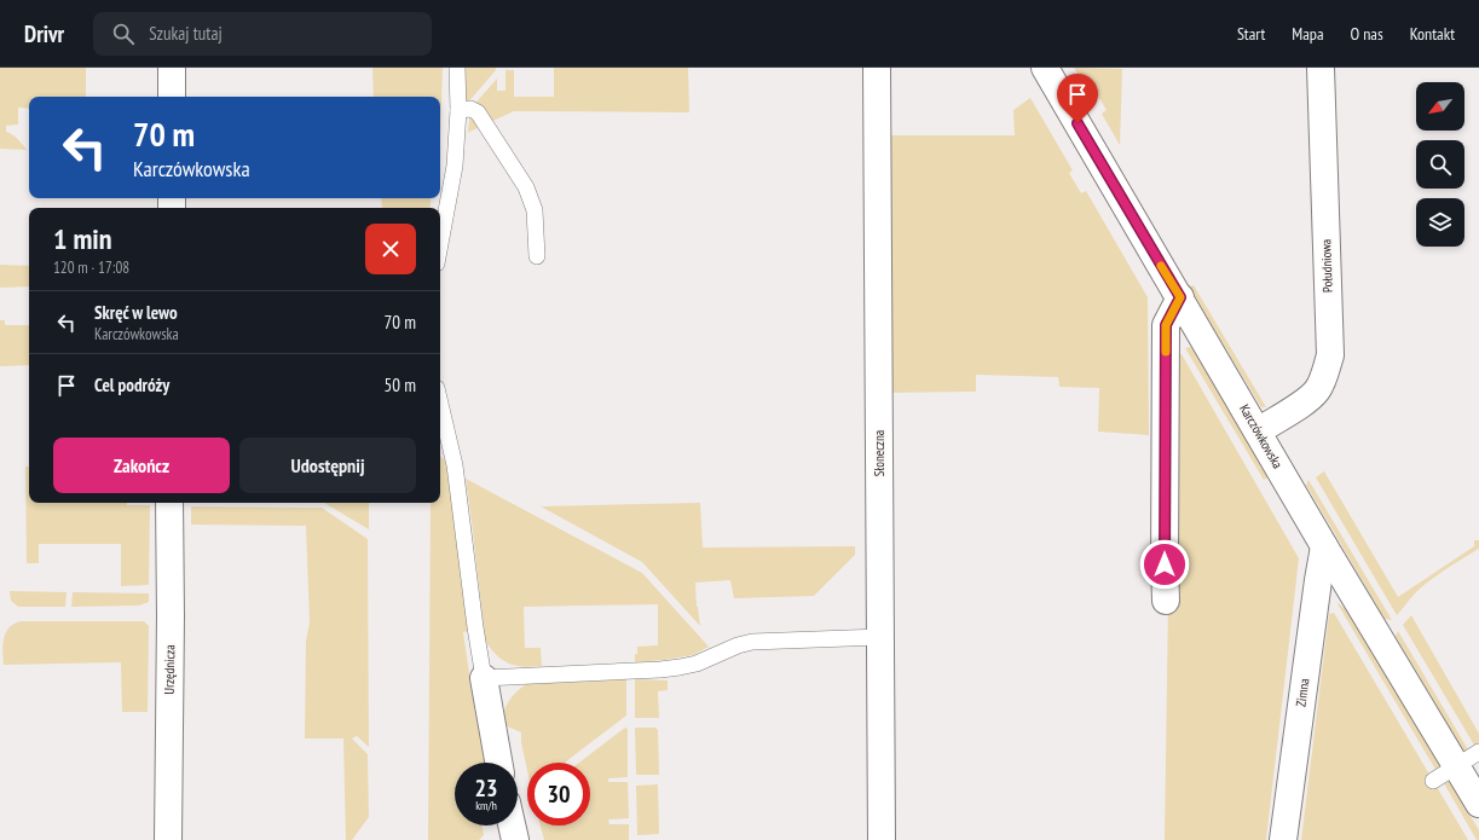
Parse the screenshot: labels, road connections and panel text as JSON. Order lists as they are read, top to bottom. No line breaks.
{"streets":{"street":["Południowa","Karczówkowska","Słoneczna","Urzędnicza","Zimna"]},"crossings":[["Południowa","Karczówkowska"],["Karczówkowska","Zimna"]],"north":"bottom left","page":{"header":"Drivr","search":"Szukaj tutaj","nav":["Start","Mapa","O nas","Kontakt"],"turn":["70 m","Karczówkowska"],"heading":["1 min","120 m · 17:08"],"list":[{"name":"Skręć w lewo","note":"Karczówkowska","value":"70 m"},{"name":"Cel podróży","value":"50 m"}],"buttons":["Zakończ","Udostępnij"],"speed":"23 km/h","limit":"30"}}
